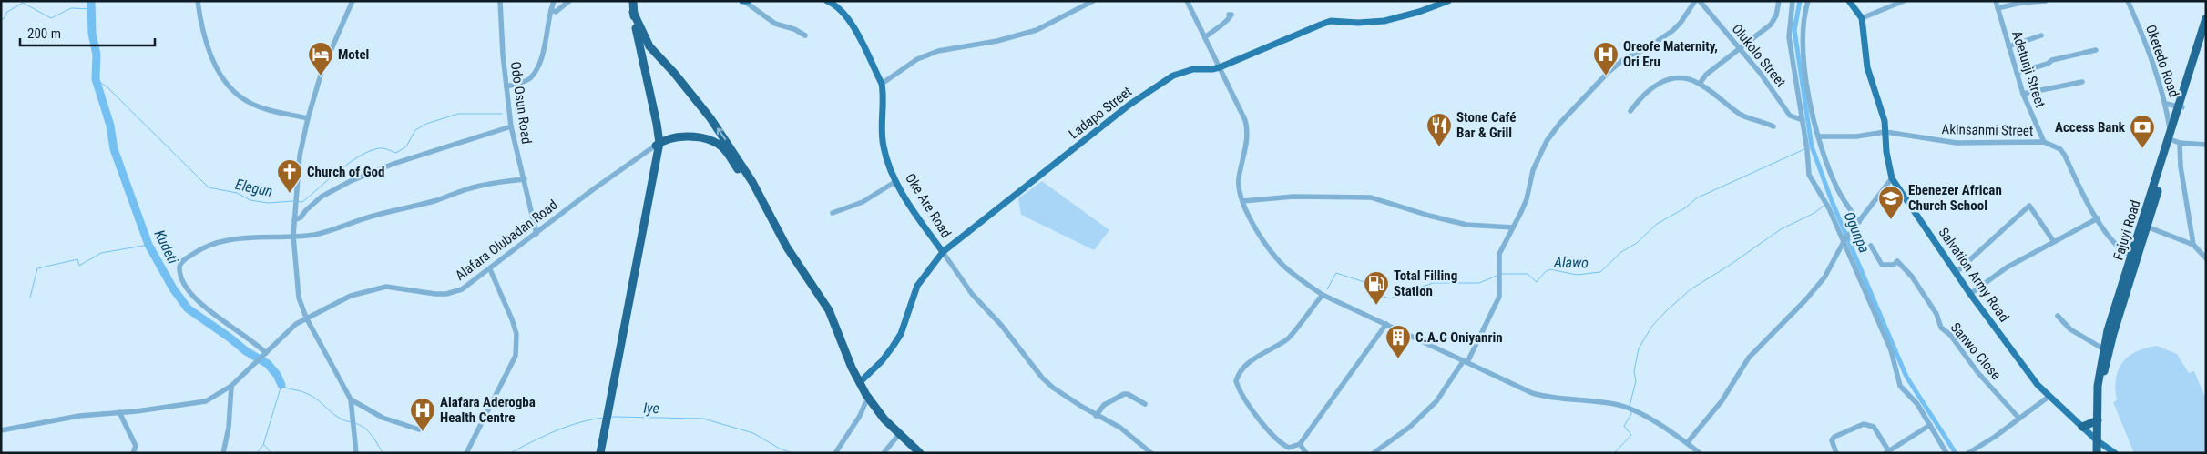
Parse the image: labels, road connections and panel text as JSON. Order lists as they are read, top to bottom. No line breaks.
{"streets":{"highway":["Fajuyi Road"],"main road":["Ladapo Street","Oke Are Road","Salvation Army Road"],"street":["Olukolo Street","Oketedo Road","Adetunji Street","Odo Osun Road","Akinsanmi Street","Alafara Olubadan Road","Sanwo Close"]},"crossings":[["Oketedo Road","Fajuyi Road"],["Adetunji Street","Akinsanmi Street"],["Odo Osun Road","Alafara Olubadan Road"],["Ladapo Street","Oke Are Road"],["Akinsanmi Street","Fajuyi Road"],["Akinsanmi Street","Salvation Army Road"],["Fajuyi Road","Salvation Army Road"]],"water":["Elegun","Ogunpa","Kudeti","Alawo","Iye"],"places":{"hotel":["Motel"],"hospital":["Oreofe Maternity, Ori Eru","Alafara Aderogba Health Centre"],"restaurant":["Stone Café Bar & Grill"],"bank":["Access Bank"],"church":["Church of God"],"school or university":["Ebenezer African Church School"],"fuel station":["Total Filling Station"],"building":["C.A.C Oniyanrin"]},"scale_bar":"200 m"}
